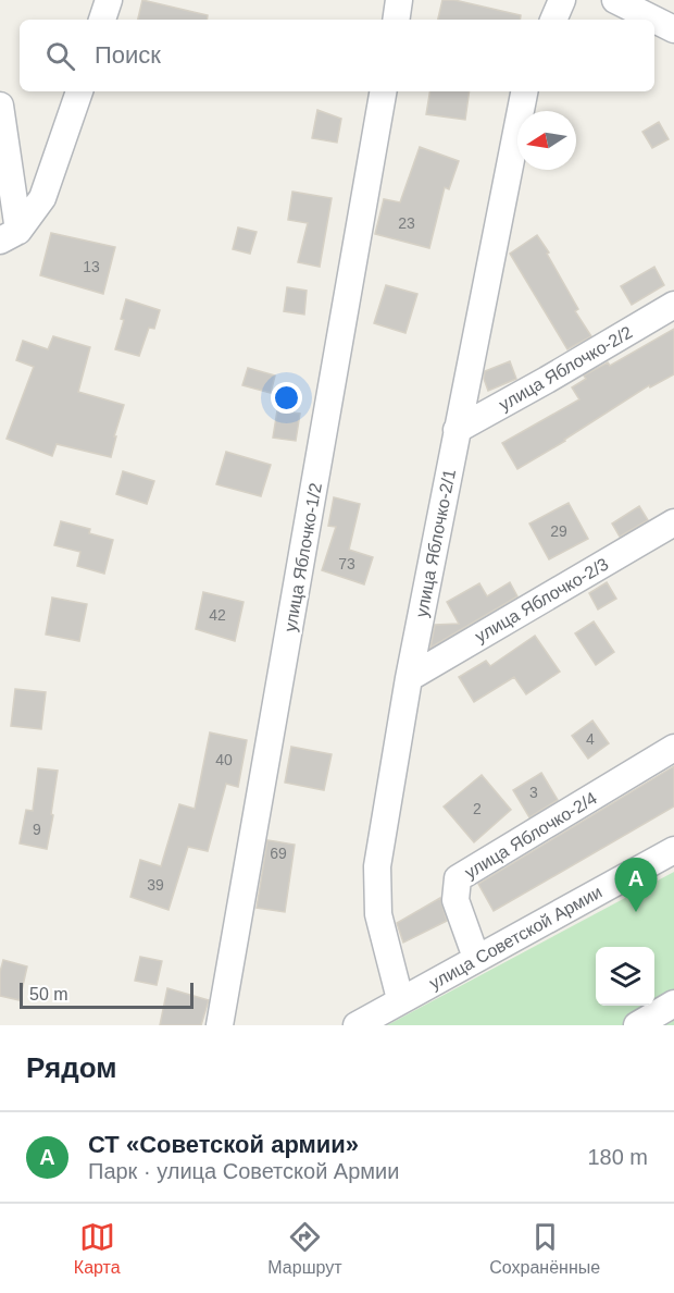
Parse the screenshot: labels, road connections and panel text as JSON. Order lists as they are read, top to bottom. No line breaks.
{"streets":{"street":["улица Яблочко-2/2","улица Яблочко-2/1","улица Яблочко-1/2","улица Яблочко-2/3","улица Яблочко-2/4","улица Советской Армии"]},"crossings":[["улица Яблочко-2/2","улица Яблочко-2/1"],["улица Яблочко-2/1","улица Яблочко-2/3"],["улица Яблочко-2/1","улица Советской Армии"],["улица Яблочко-2/4","улица Советской Армии"]],"house_numbers":["23","13","29","73","42","4","40","3","2","9","69","39"],"scale_bar":"50 m","north":"left","page":{"search":"Поиск","pins":"A","scale":"50 m","heading":"Рядом","list":[{"mark":"A","name":"СТ «Советской армии»","note":"Парк · улица Советской Армии","value":"180 m"}],"nav":["Карта","Маршрут","Сохранённые"]}}
